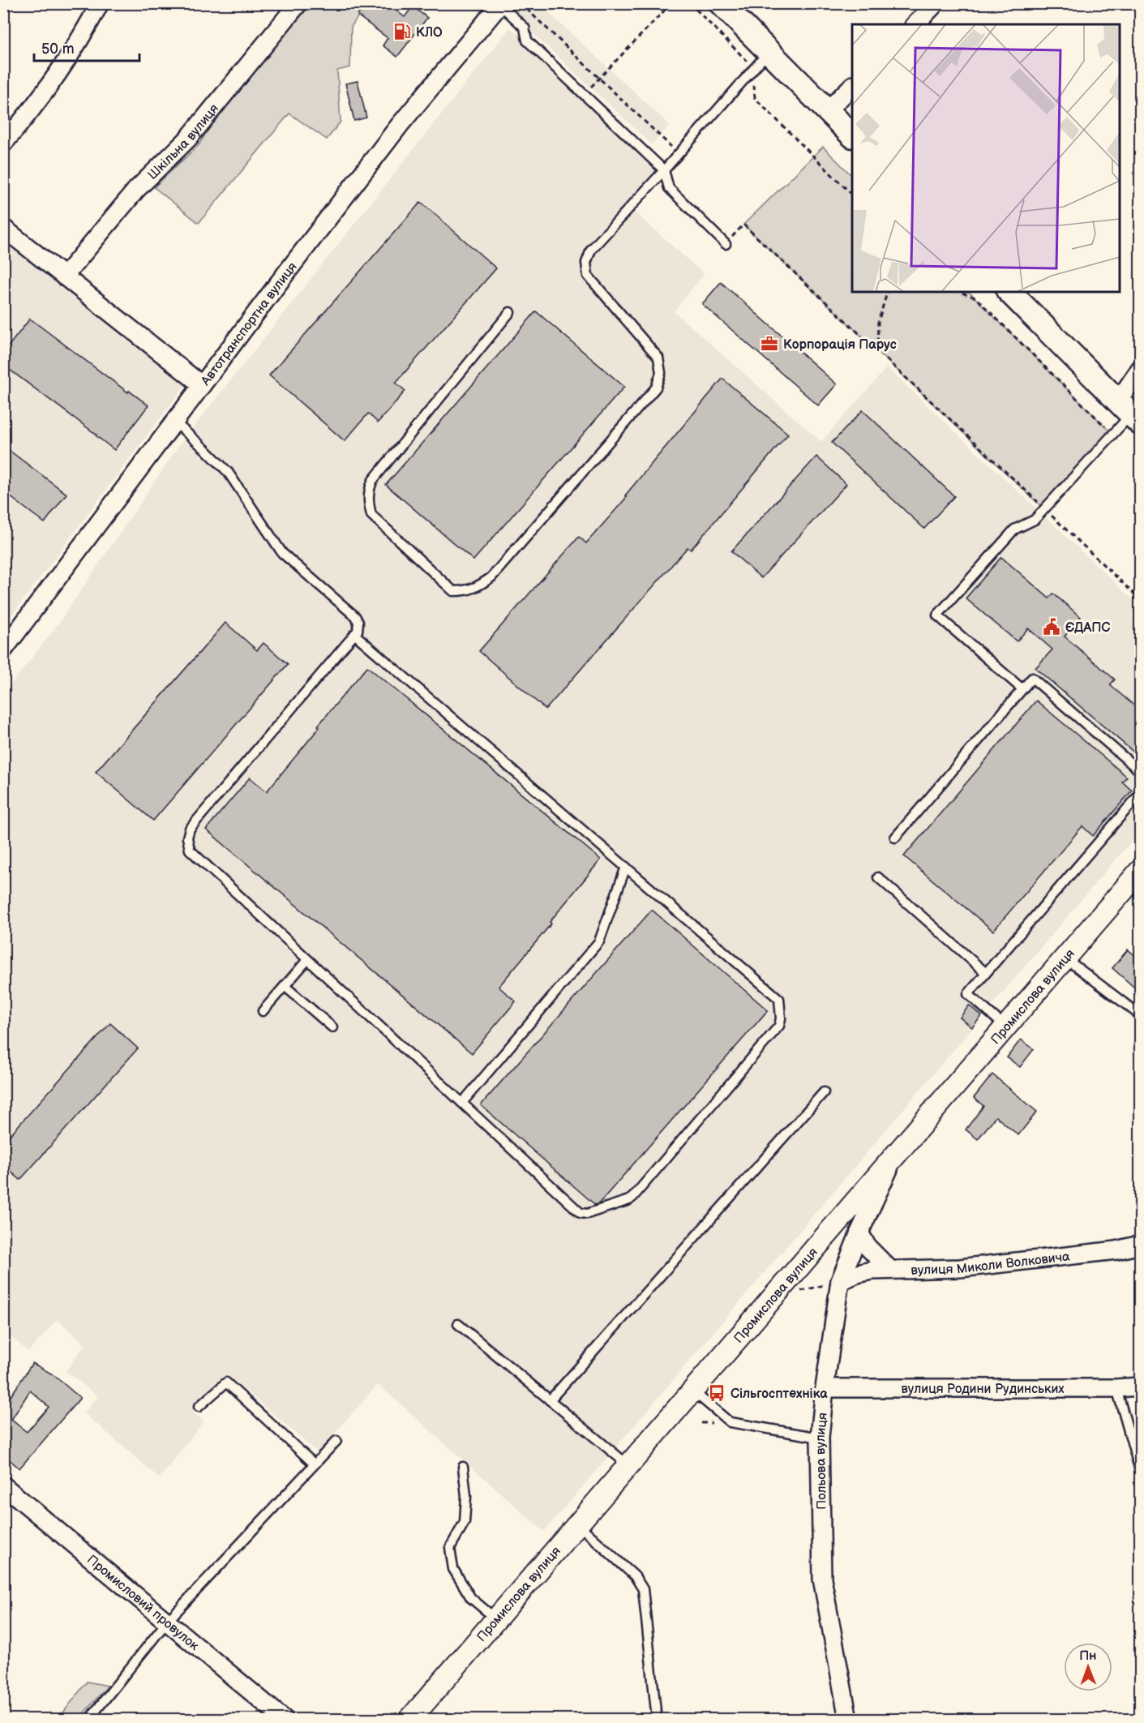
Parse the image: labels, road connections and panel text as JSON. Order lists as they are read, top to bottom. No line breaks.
{"streets":{"street":["Шкільна вулиця","Автотранспортна вулиця","Промислова вулиця","вулиця Миколи Волковича","вулиця Родини Рудинських","Польова вулиця","Промисловий провулок"]},"crossings":[["Промислова вулиця","Польова вулиця"],["вулиця Миколи Волковича","Польова вулиця"],["вулиця Родини Рудинських","Польова вулиця"]],"places":{"fuel station":["КЛО"],"office":["Корпорація Парус"],"public building":["ЄДАПС"],"bus stop":["Сільгосптехніка"]},"scale_bar":"50 m","north":"top"}
